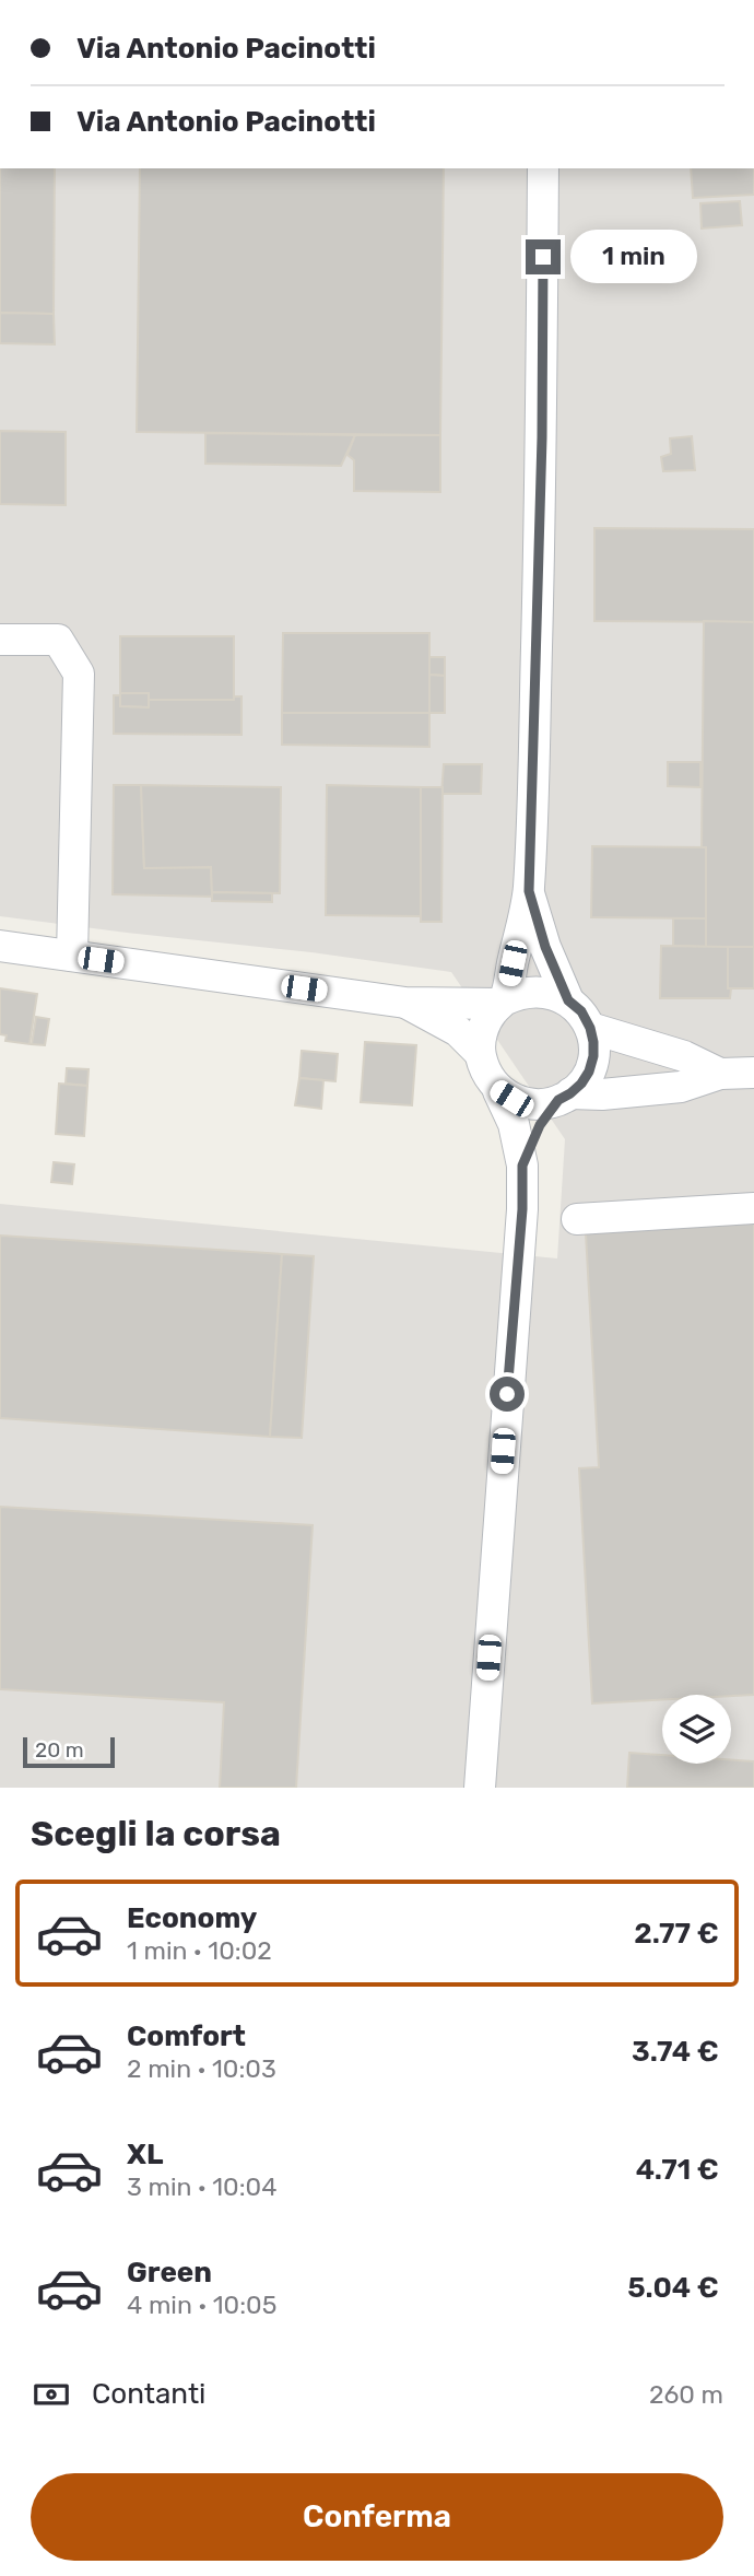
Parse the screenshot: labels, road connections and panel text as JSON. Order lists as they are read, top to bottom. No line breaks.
{"scale_bar":"20 m","page":{"banner":["Via Antonio Pacinotti","Via Antonio Pacinotti"],"bubble":"1 min","scale":"20 m","heading":"Scegli la corsa","list":[{"name":"Economy","note":"1 min · 10:02","value":"2.77 €"},{"name":"Comfort","note":"2 min · 10:03","value":"3.74 €"},{"name":"XL","note":"3 min · 10:04","value":"4.71 €"},{"name":"Green","note":"4 min · 10:05","value":"5.04 €"}],"pay":["Contanti","260 m"],"buttons":"Conferma"}}
